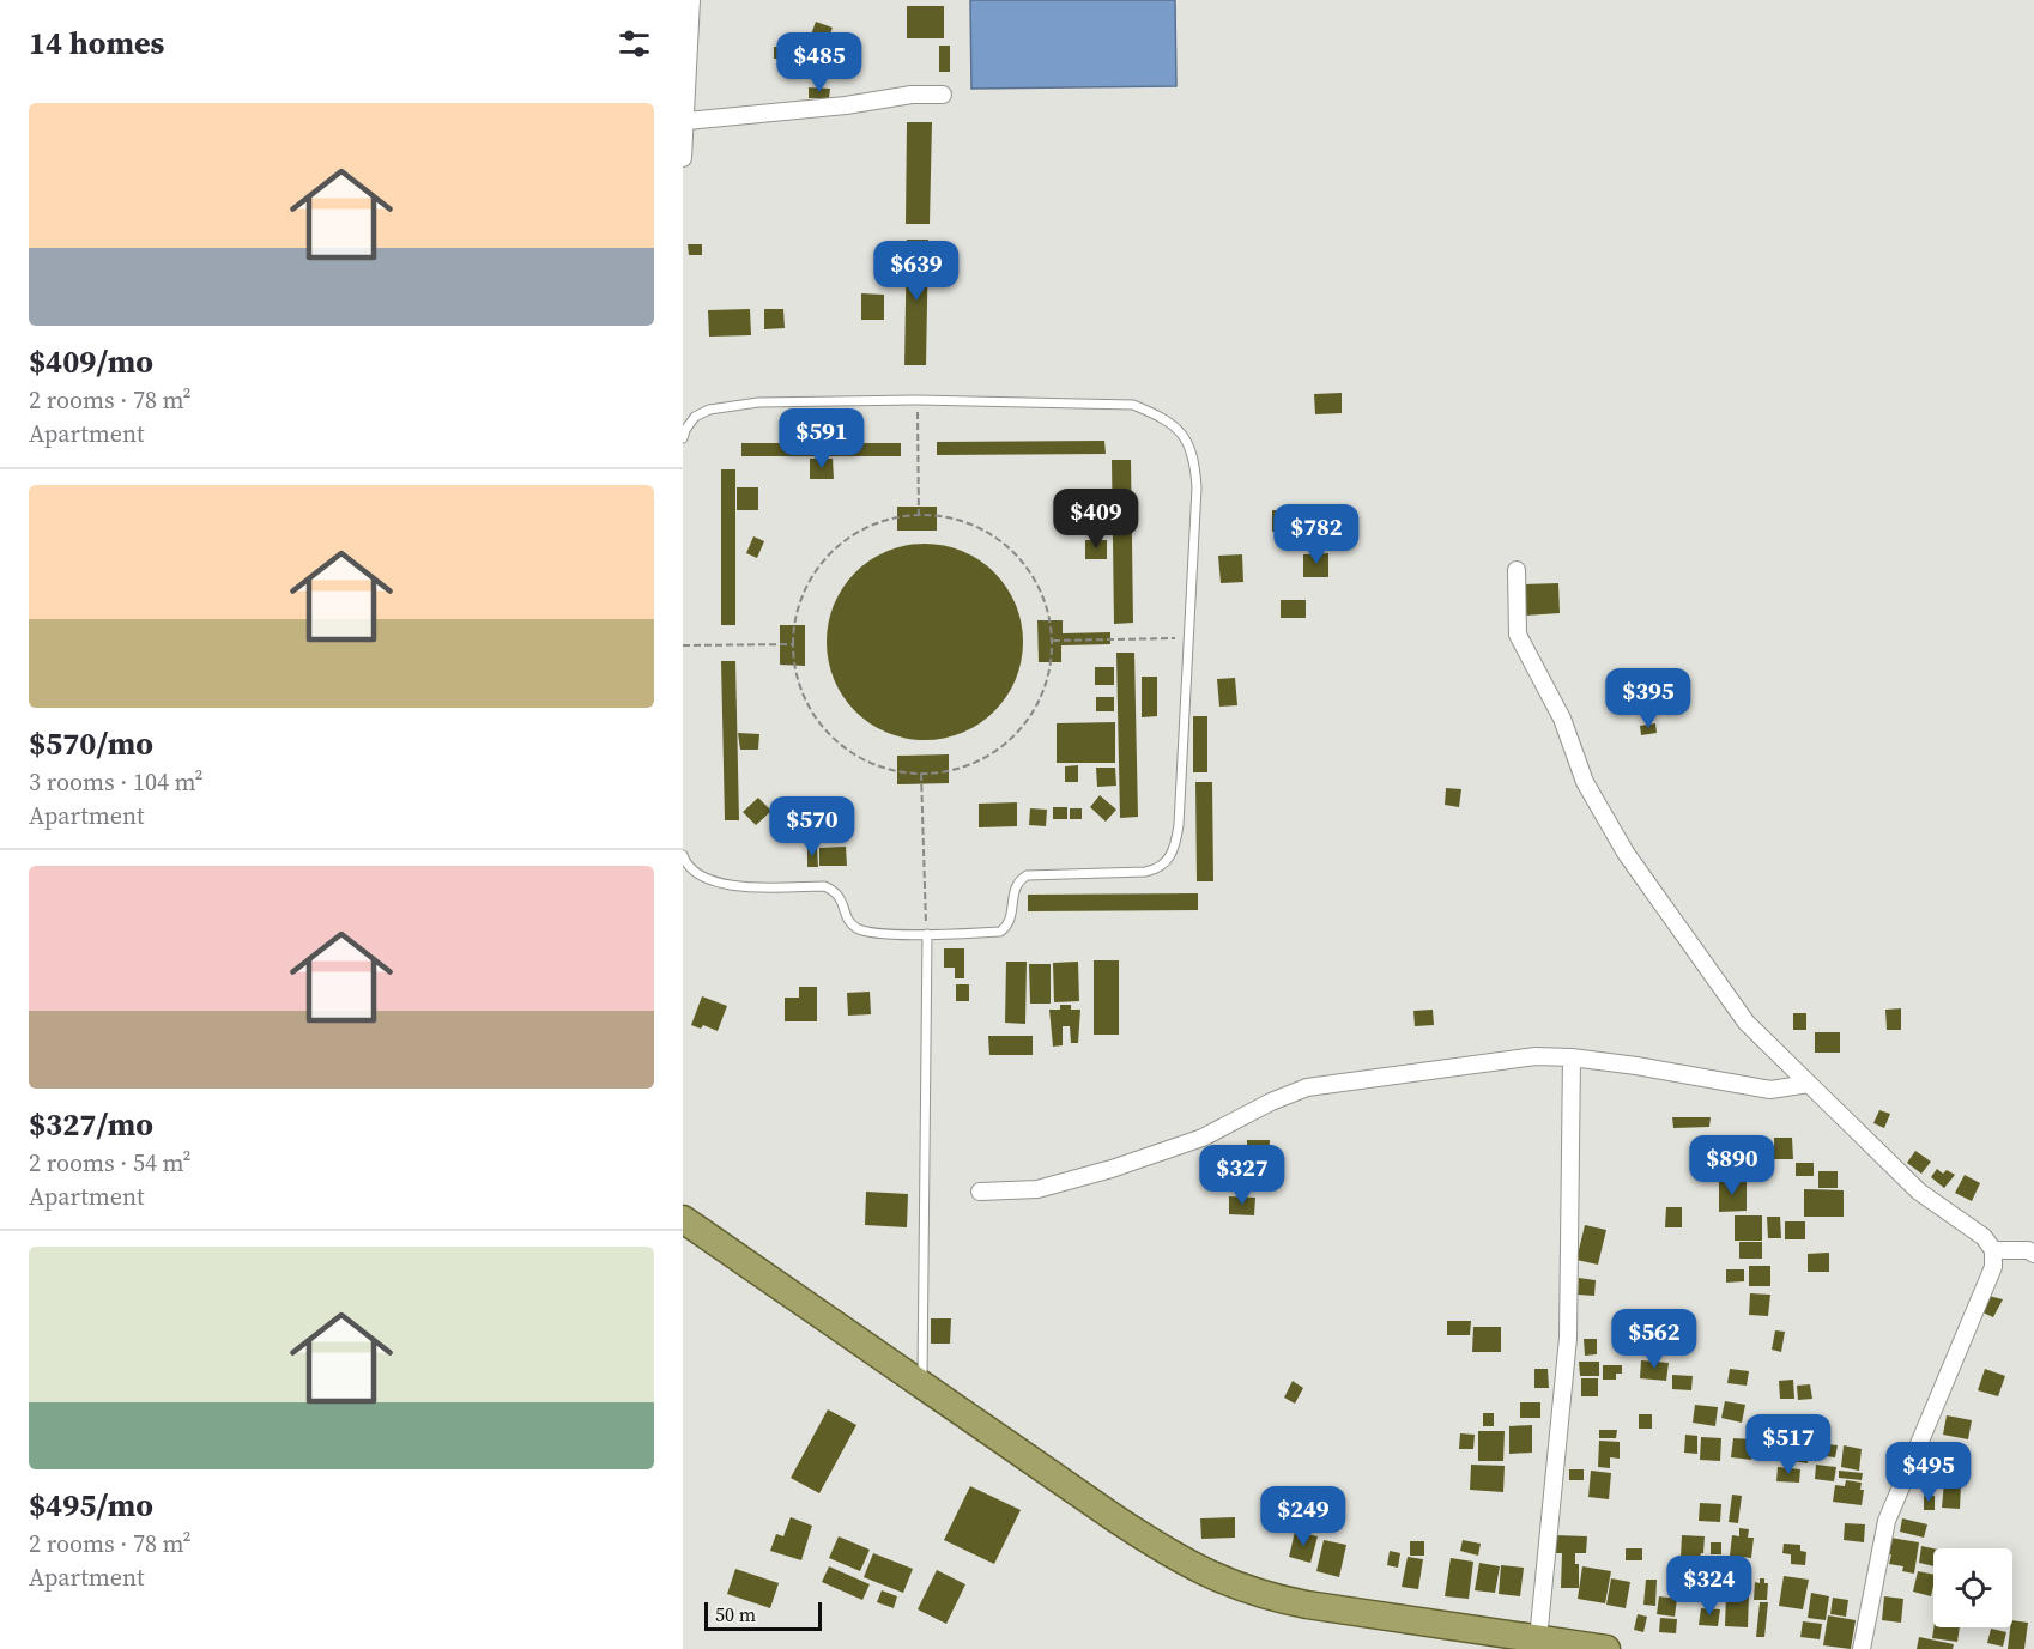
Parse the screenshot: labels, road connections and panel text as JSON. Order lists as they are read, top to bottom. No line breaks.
{"scale_bar":"50 m","page":{"heading":"14 homes","price":["$485","$639","$591","$409","$782","$395","$570","$890","$327","$562","$517","$495","$249","$324"],"list":[{"name":"$409/mo","note":"2 rooms · 78 m² · Apartment"},{"name":"$570/mo","note":"3 rooms · 104 m² · Apartment"},{"name":"$327/mo","note":"2 rooms · 54 m² · Apartment"},{"name":"$495/mo","note":"2 rooms · 78 m² · Apartment"}],"scale":"50 m"}}
